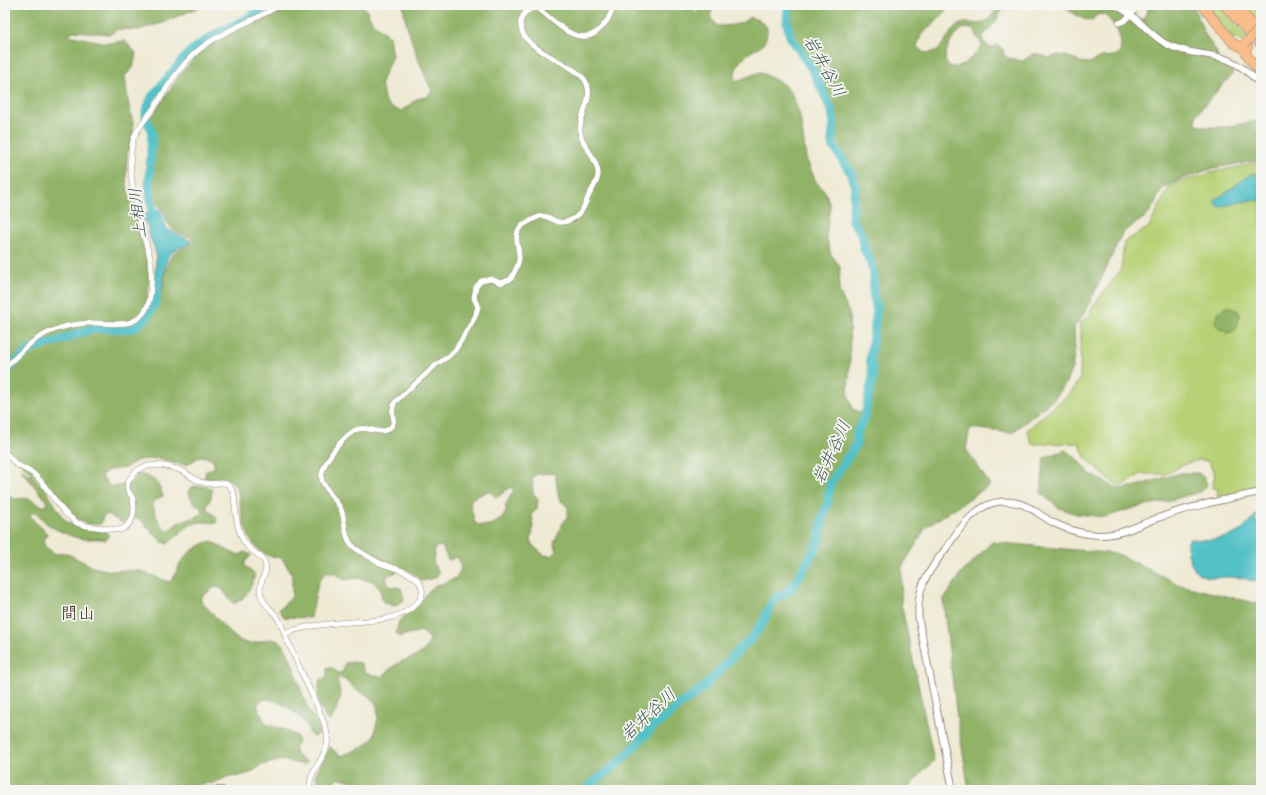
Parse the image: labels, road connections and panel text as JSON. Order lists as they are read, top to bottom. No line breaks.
{"districts":["間山"],"water":["岩井谷川","上相川"]}
